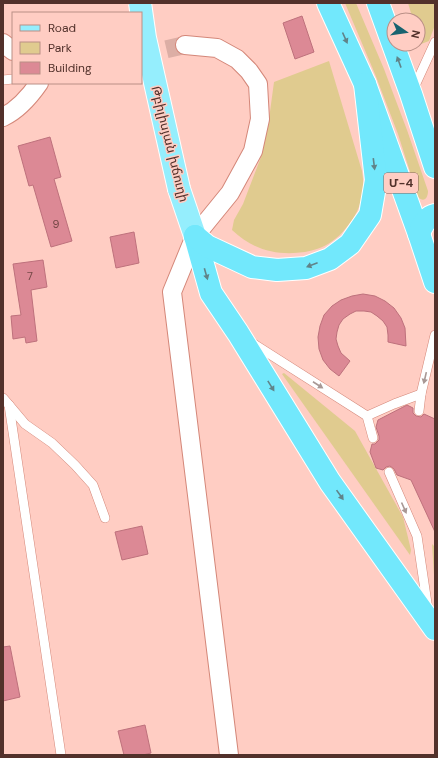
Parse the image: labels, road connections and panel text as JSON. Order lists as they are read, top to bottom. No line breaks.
{"streets":{"highway":["Մ-4"],"main road":["Թբիլիսյան խճուղի"]},"house_numbers":["9","7"],"legend":["Road","Park","Building"],"north":"right"}
